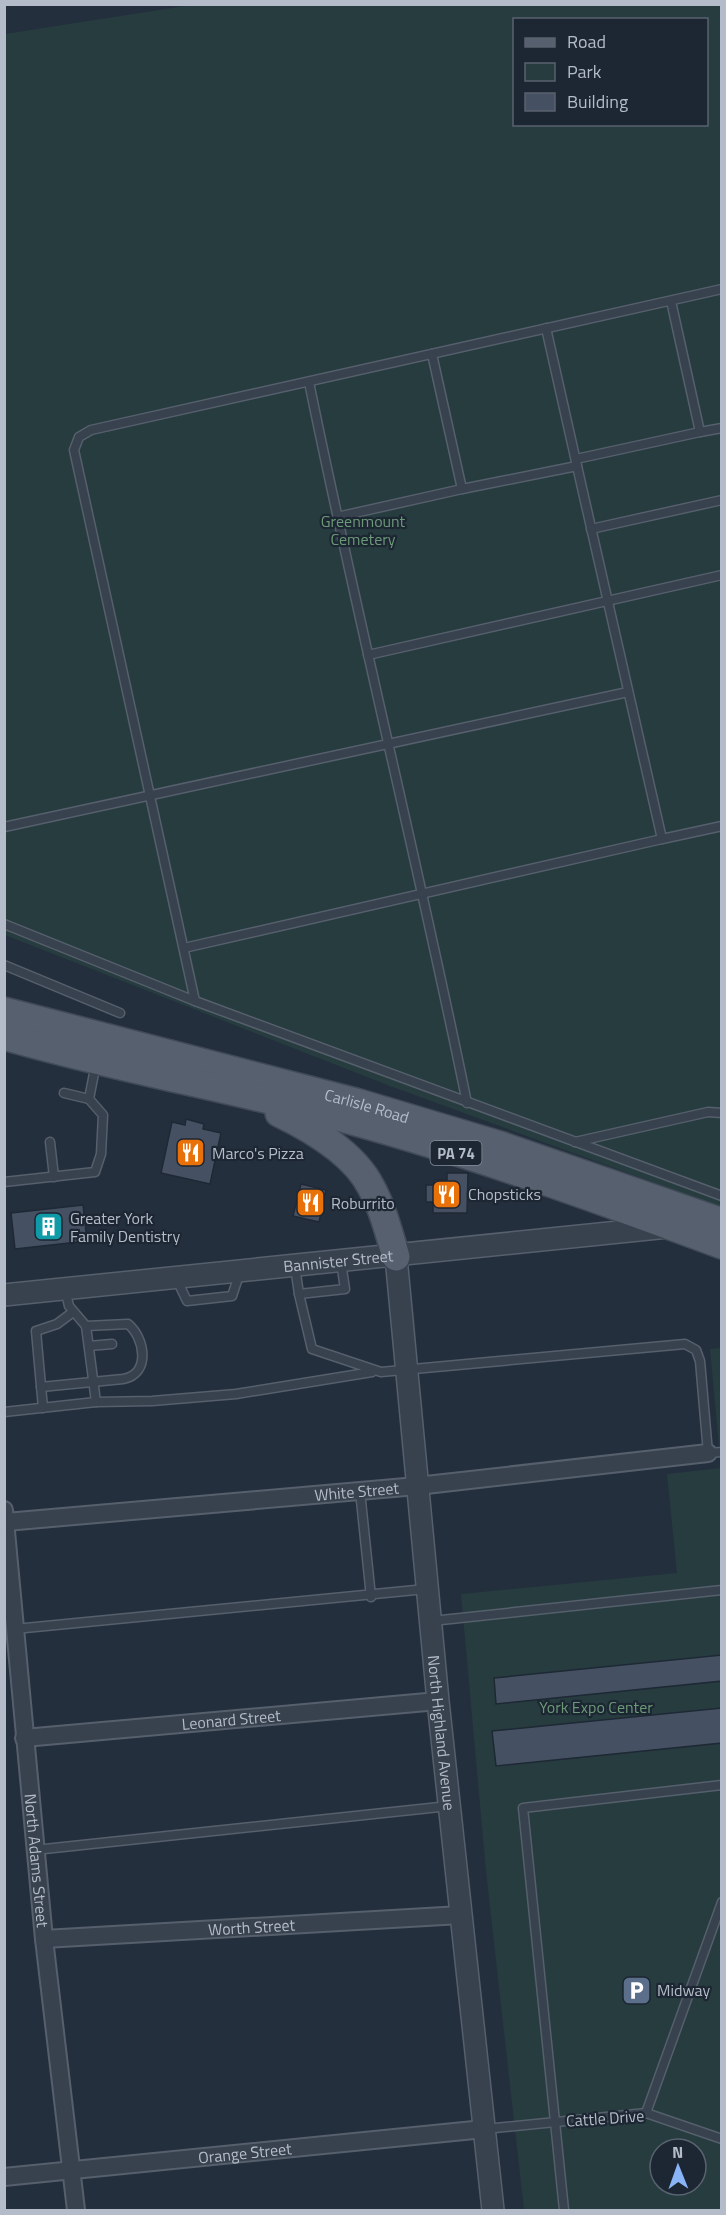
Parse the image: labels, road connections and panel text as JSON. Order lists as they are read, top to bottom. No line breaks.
{"streets":{"main road":["Carlisle Road","PA 74"],"street":["Bannister Street","White Street","Leonard Street","North Highland Avenue","North Adams Street","Worth Street","Orange Street"],"lane":["Cattle Drive"]},"crossings":[["Carlisle Road","Bannister Street"],["Bannister Street","North Highland Avenue"],["White Street","North Highland Avenue"],["White Street","North Adams Street"],["Leonard Street","North Highland Avenue"],["Leonard Street","North Adams Street"],["North Highland Avenue","Worth Street"],["North Highland Avenue","Cattle Drive"],["North Highland Avenue","Orange Street"],["North Adams Street","Worth Street"],["North Adams Street","Orange Street"],["Cattle Drive","Orange Street"]],"parks":["Greenmount Cemetery","York Expo Center"],"places":{"restaurant":["Marco's Pizza","Chopsticks","Roburrito"],"building":["Greater York Family Dentistry"],"parking":["Midway"]},"legend":["Road","Park","Building"],"north":"top"}
